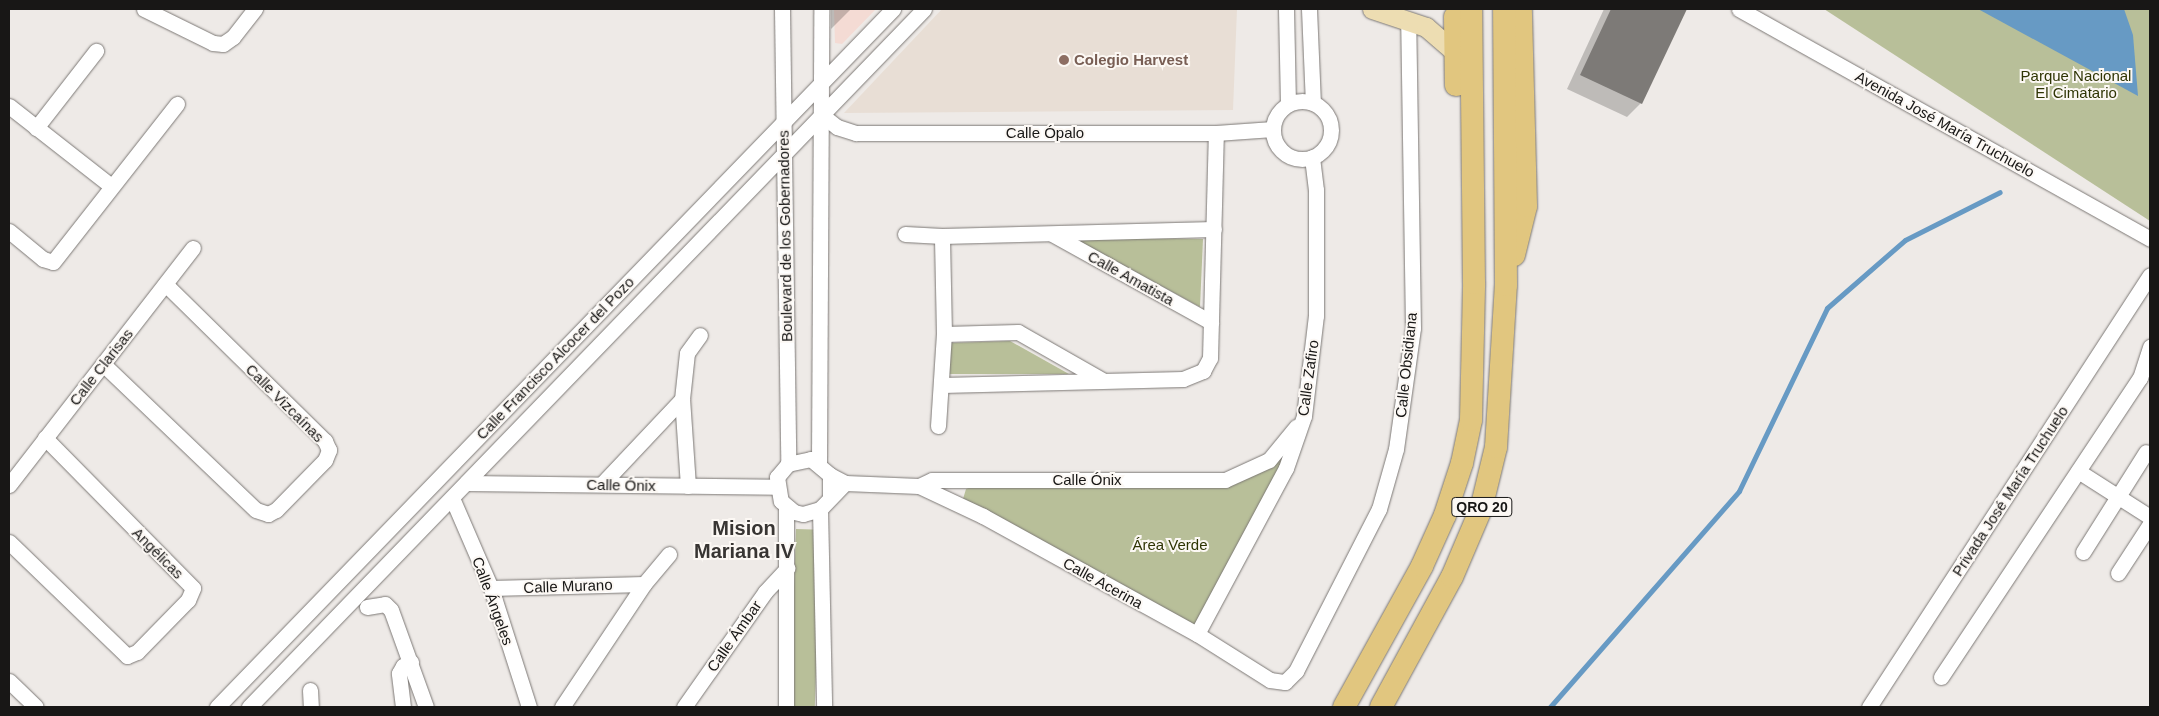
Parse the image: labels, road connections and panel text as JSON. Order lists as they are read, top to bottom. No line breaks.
{"streets":{"highway":["QRO 20"],"street":["Avenida José María Truchuelo","Calle Ópalo","Boulevard de los Gobernadores","Calle Amatista","Calle Francisco Alcocer del Pozo","Calle Obsidiana","Calle Clarisas","Calle Zafiro","Calle Vizcaínas","Calle Ónix","Privada José María Truchuelo","Angélicas","Calle Acerina","Calle Murano","Calle Ángeles","Calle Ámbar"]},"crossings":[["Calle Ópalo","Calle Francisco Alcocer del Pozo"],["Calle Ópalo","Calle Zafiro"],["Boulevard de los Gobernadores","Calle Francisco Alcocer del Pozo"],["Boulevard de los Gobernadores","Calle Ónix"],["Calle Francisco Alcocer del Pozo","Calle Ónix"],["Calle Francisco Alcocer del Pozo","Calle Ángeles"],["Calle Obsidiana","Calle Acerina"],["Calle Clarisas","Calle Vizcaínas"],["Calle Clarisas","Angélicas"],["Calle Zafiro","Calle Ónix"],["Calle Zafiro","Calle Acerina"],["Calle Ónix","Calle Acerina"],["Calle Murano","Calle Ángeles"]],"districts":["Mision Mariana IV"],"parks":["Parque Nacional El Cimatario","Área Verde"],"places":["Colegio Harvest"]}
